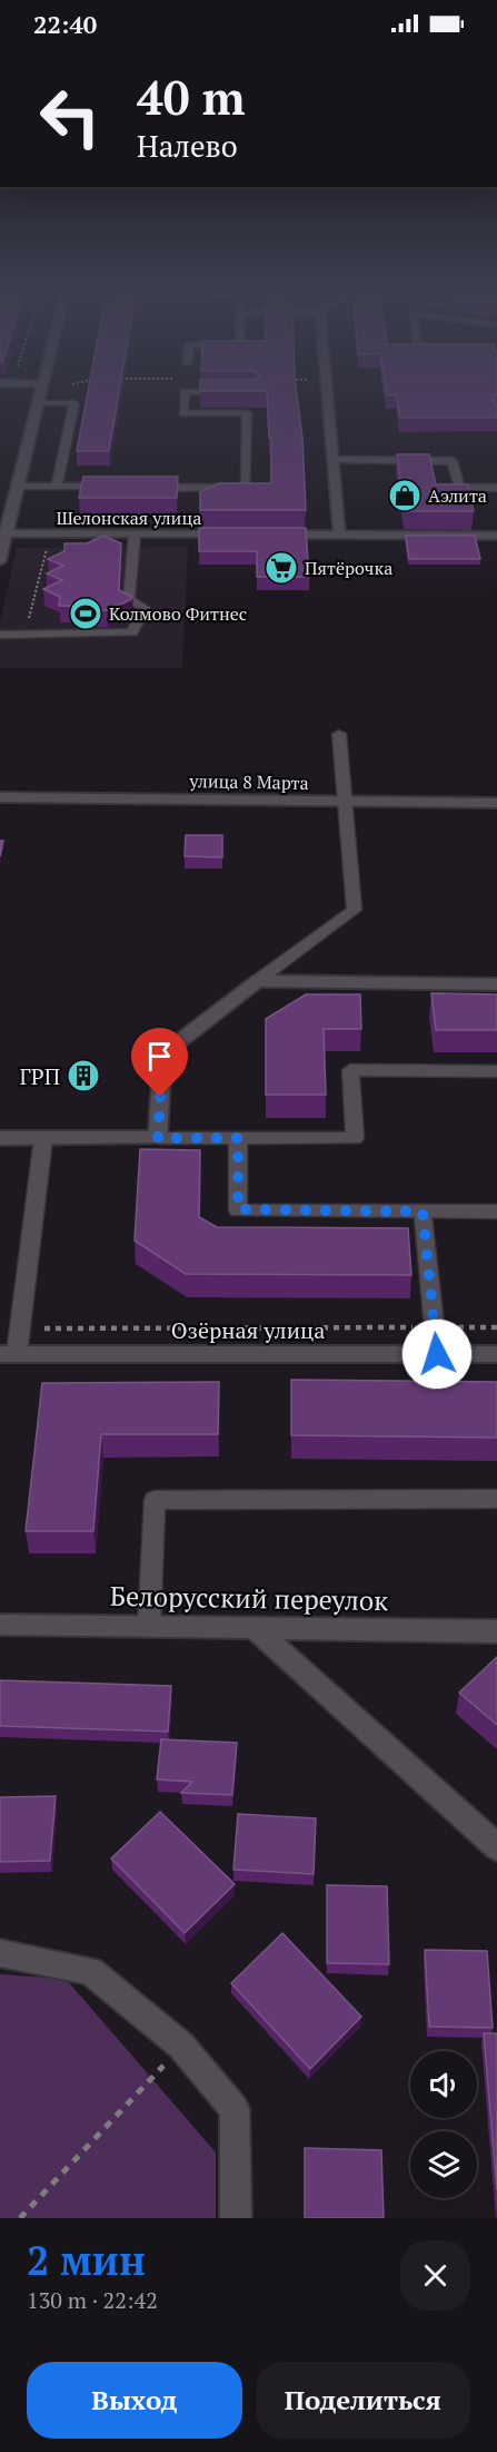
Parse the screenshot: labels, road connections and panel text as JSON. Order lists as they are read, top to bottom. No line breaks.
{"streets":{"street":["Шелонская улица","улица 8 Марта","Озёрная улица","Белорусский переулок"]},"places":{"shop":["Аэлита"],"supermarket":["Пятёрочка"],"sports":["Колмово Фитнес"],"building":["ГРП"]},"page":{"status":"22:40","turn":["40 m","Налево"],"heading":["2 мин","130 m · 22:42"],"buttons":["Выход","Поделиться"]}}
